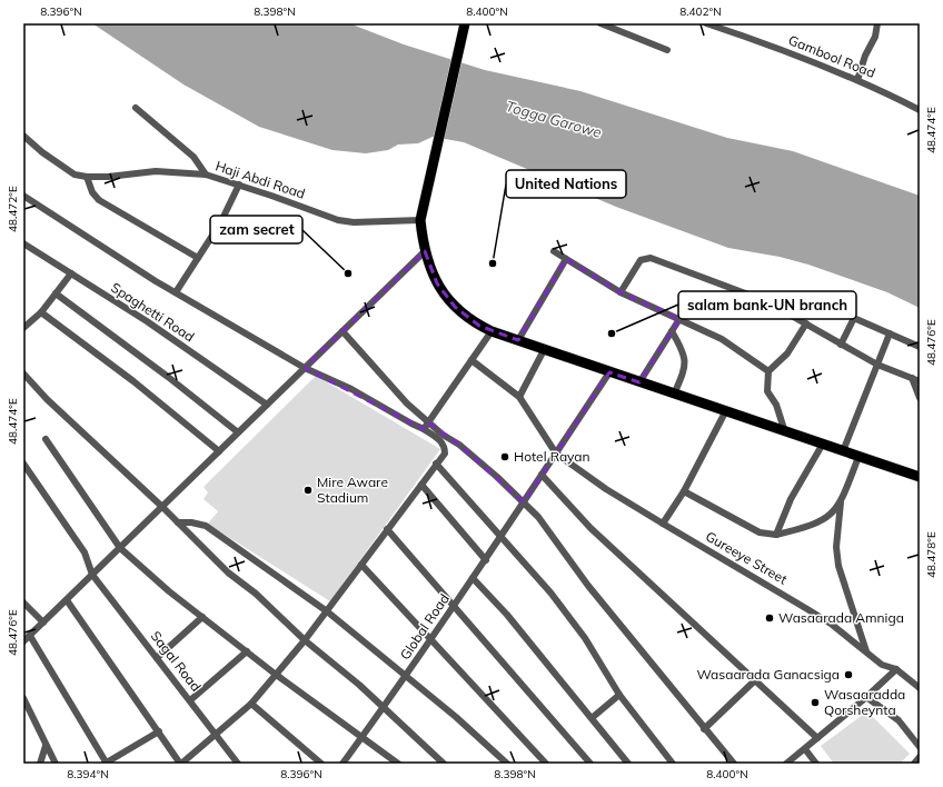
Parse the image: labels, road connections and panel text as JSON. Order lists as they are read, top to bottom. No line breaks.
{"streets":{"street":["Gambool Road","Haji Abdi Road","Spaghetti Road","Gureeye Street","Global Road","Sagal Road"]},"crossings":[["Gureeye Street","Global Road"]],"water":["Togga Garowe"],"places":["United Nations","zam secret","salam bank-UN branch","Hotel Rayan","Mire Aware Stadium","Wasaarada Amniga","Wasaarada Ganacsiga","Wasaaradda Qorsheynta"],"coordinates":["8.396°N","8.398°N","8.400°N","8.402°N","48.474°E","48.472°E","48.476°E","48.478°E","8.394°N"]}
